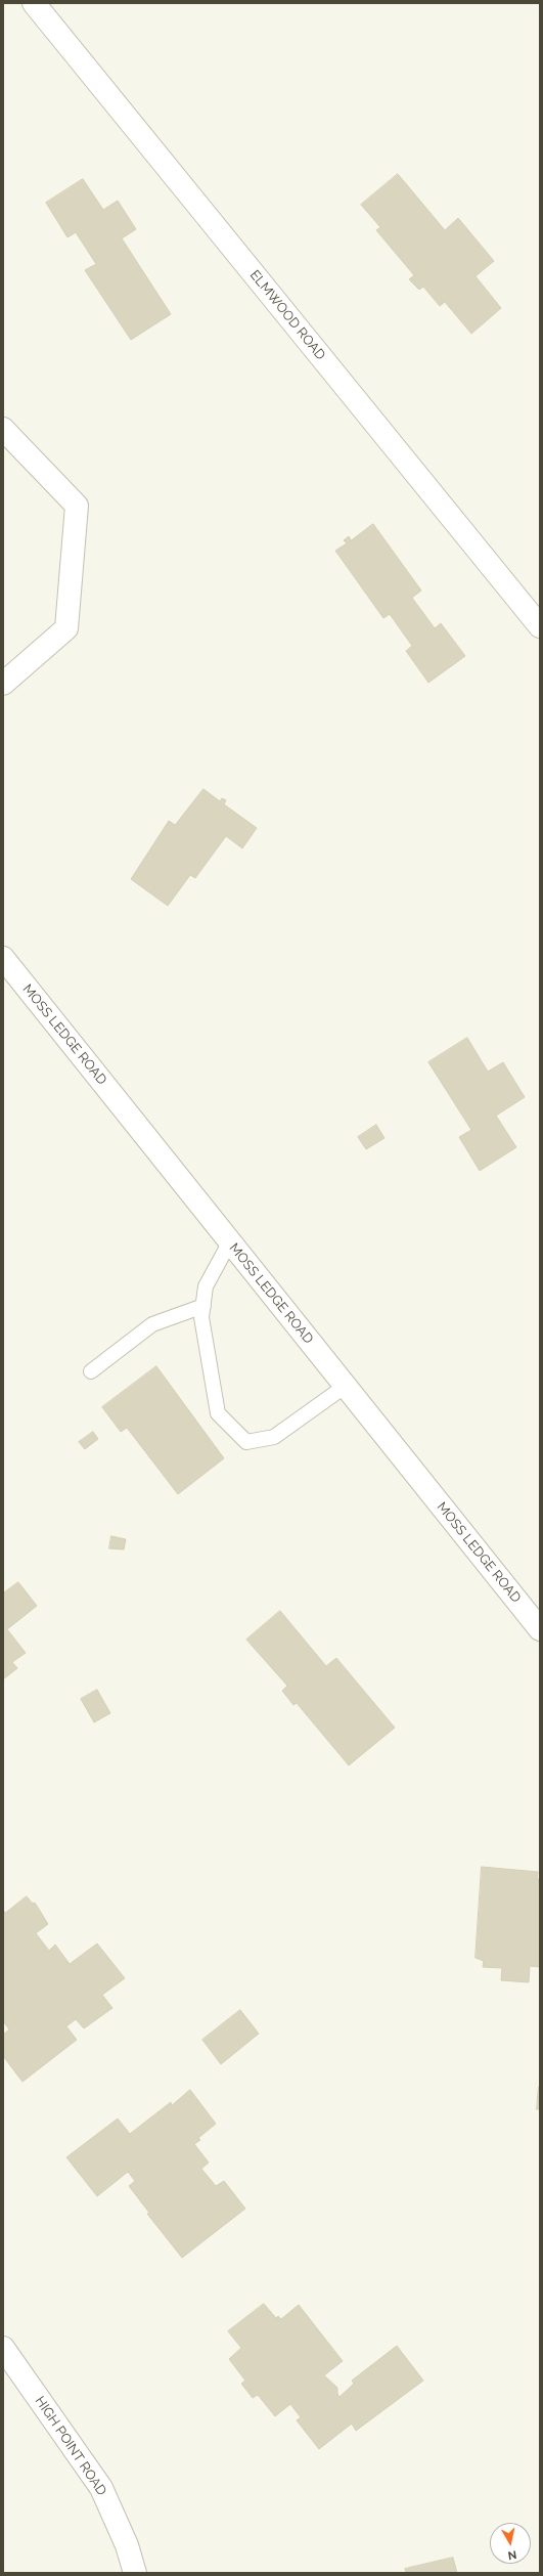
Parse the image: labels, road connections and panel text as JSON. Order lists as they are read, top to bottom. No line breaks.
{"streets":{"street":["ELMWOOD ROAD","MOSS LEDGE ROAD","HIGH POINT ROAD"]},"north":"bottom"}
